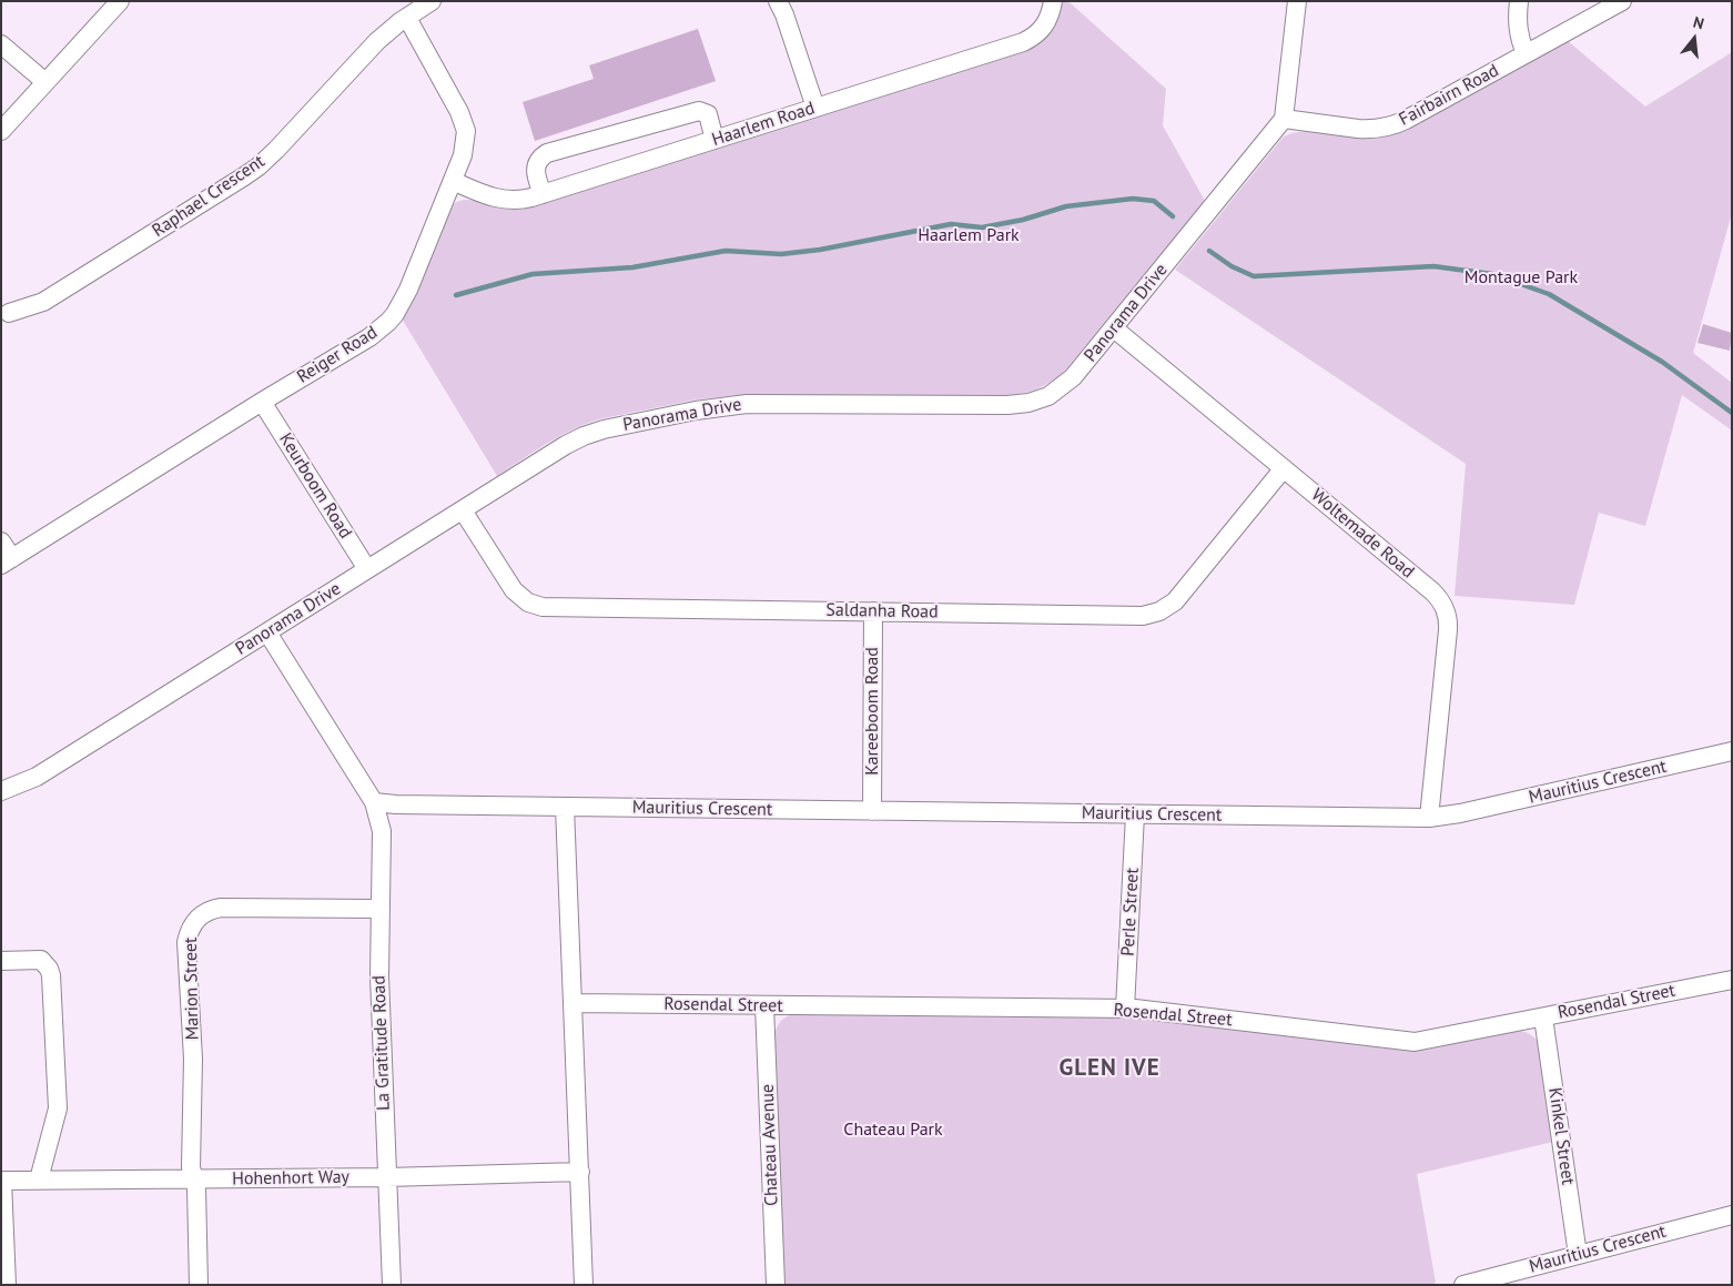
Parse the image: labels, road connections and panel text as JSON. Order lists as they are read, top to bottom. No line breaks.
{"streets":{"street":["Fairbairn Road","Haarlem Road","Raphael Crescent","Panorama Drive","Reiger Road","Keurboom Road","Woltemade Road","Saldanha Road","Kareeboom Road","Mauritius Crescent","Perle Street","Marion Street","Rosendal Street","La Gratitude Road","Kinkel Street","Chateau Avenue","Hohenhort Way"]},"crossings":[["Fairbairn Road","Panorama Drive"],["Haarlem Road","Reiger Road"],["Raphael Crescent","Reiger Road"],["Panorama Drive","Keurboom Road"],["Panorama Drive","Woltemade Road"],["Panorama Drive","Saldanha Road"],["Reiger Road","Keurboom Road"],["Woltemade Road","Saldanha Road"],["Woltemade Road","Mauritius Crescent"],["Saldanha Road","Kareeboom Road"],["Kareeboom Road","Mauritius Crescent"],["Mauritius Crescent","Perle Street"],["Mauritius Crescent","La Gratitude Road"],["Mauritius Crescent","Kinkel Street"],["Perle Street","Rosendal Street"],["Marion Street","La Gratitude Road"],["Marion Street","Hohenhort Way"],["Rosendal Street","Kinkel Street"],["Rosendal Street","Chateau Avenue"],["La Gratitude Road","Hohenhort Way"]],"districts":["GLEN IVE"],"parks":["Haarlem Park","Montague Park","Chateau Park"],"north":"top"}
